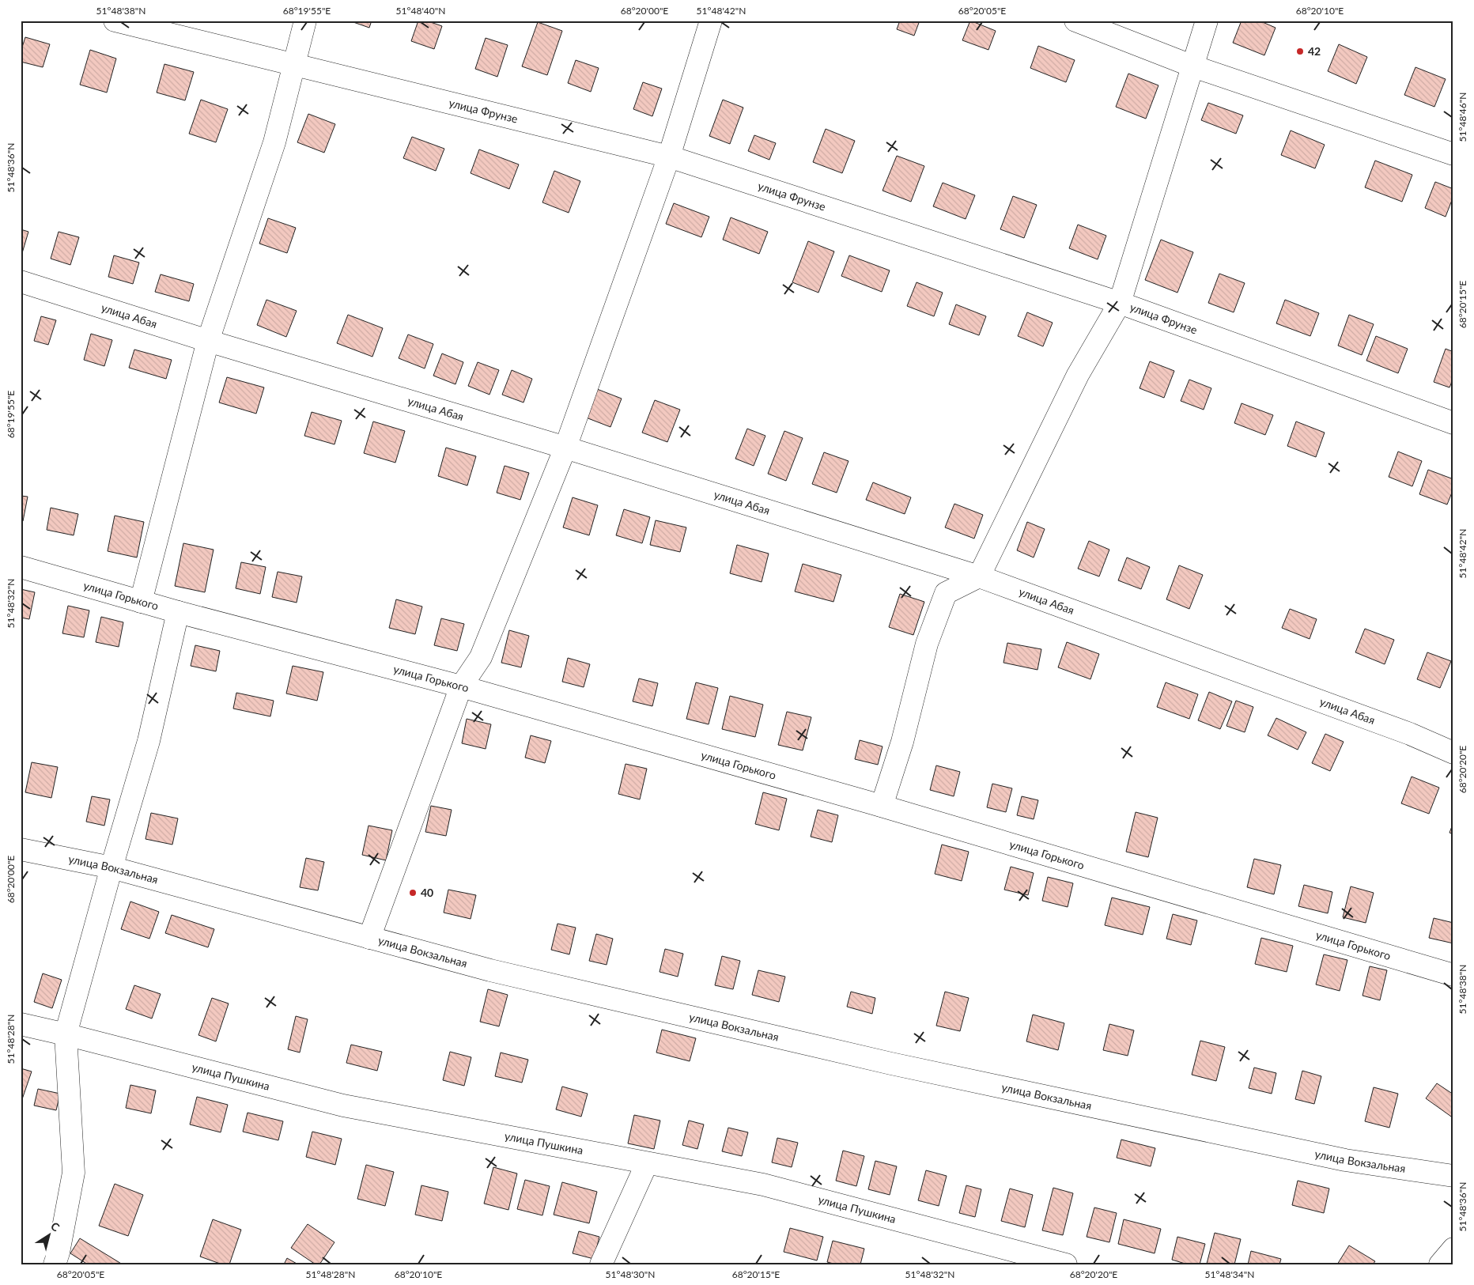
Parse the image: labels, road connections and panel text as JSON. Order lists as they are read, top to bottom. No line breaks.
{"streets":{"street":["улица Фрунзе","улица Абая","улица Горького","улица Вокзальная","улица Пушкина"]},"places":["42","40"],"north":"top right","coordinates":["51°48'38\"N","68°19'55\"E","51°48'40\"N","68°20'00\"E","51°48'42\"N","68°20'05\"E","68°20'10\"E","51°48'46\"N","51°48'36\"N","68°20'15\"E","51°48'32\"N","68°20'20\"E","51°48'28\"N","51°48'30\"N","51°48'34\"N"]}
